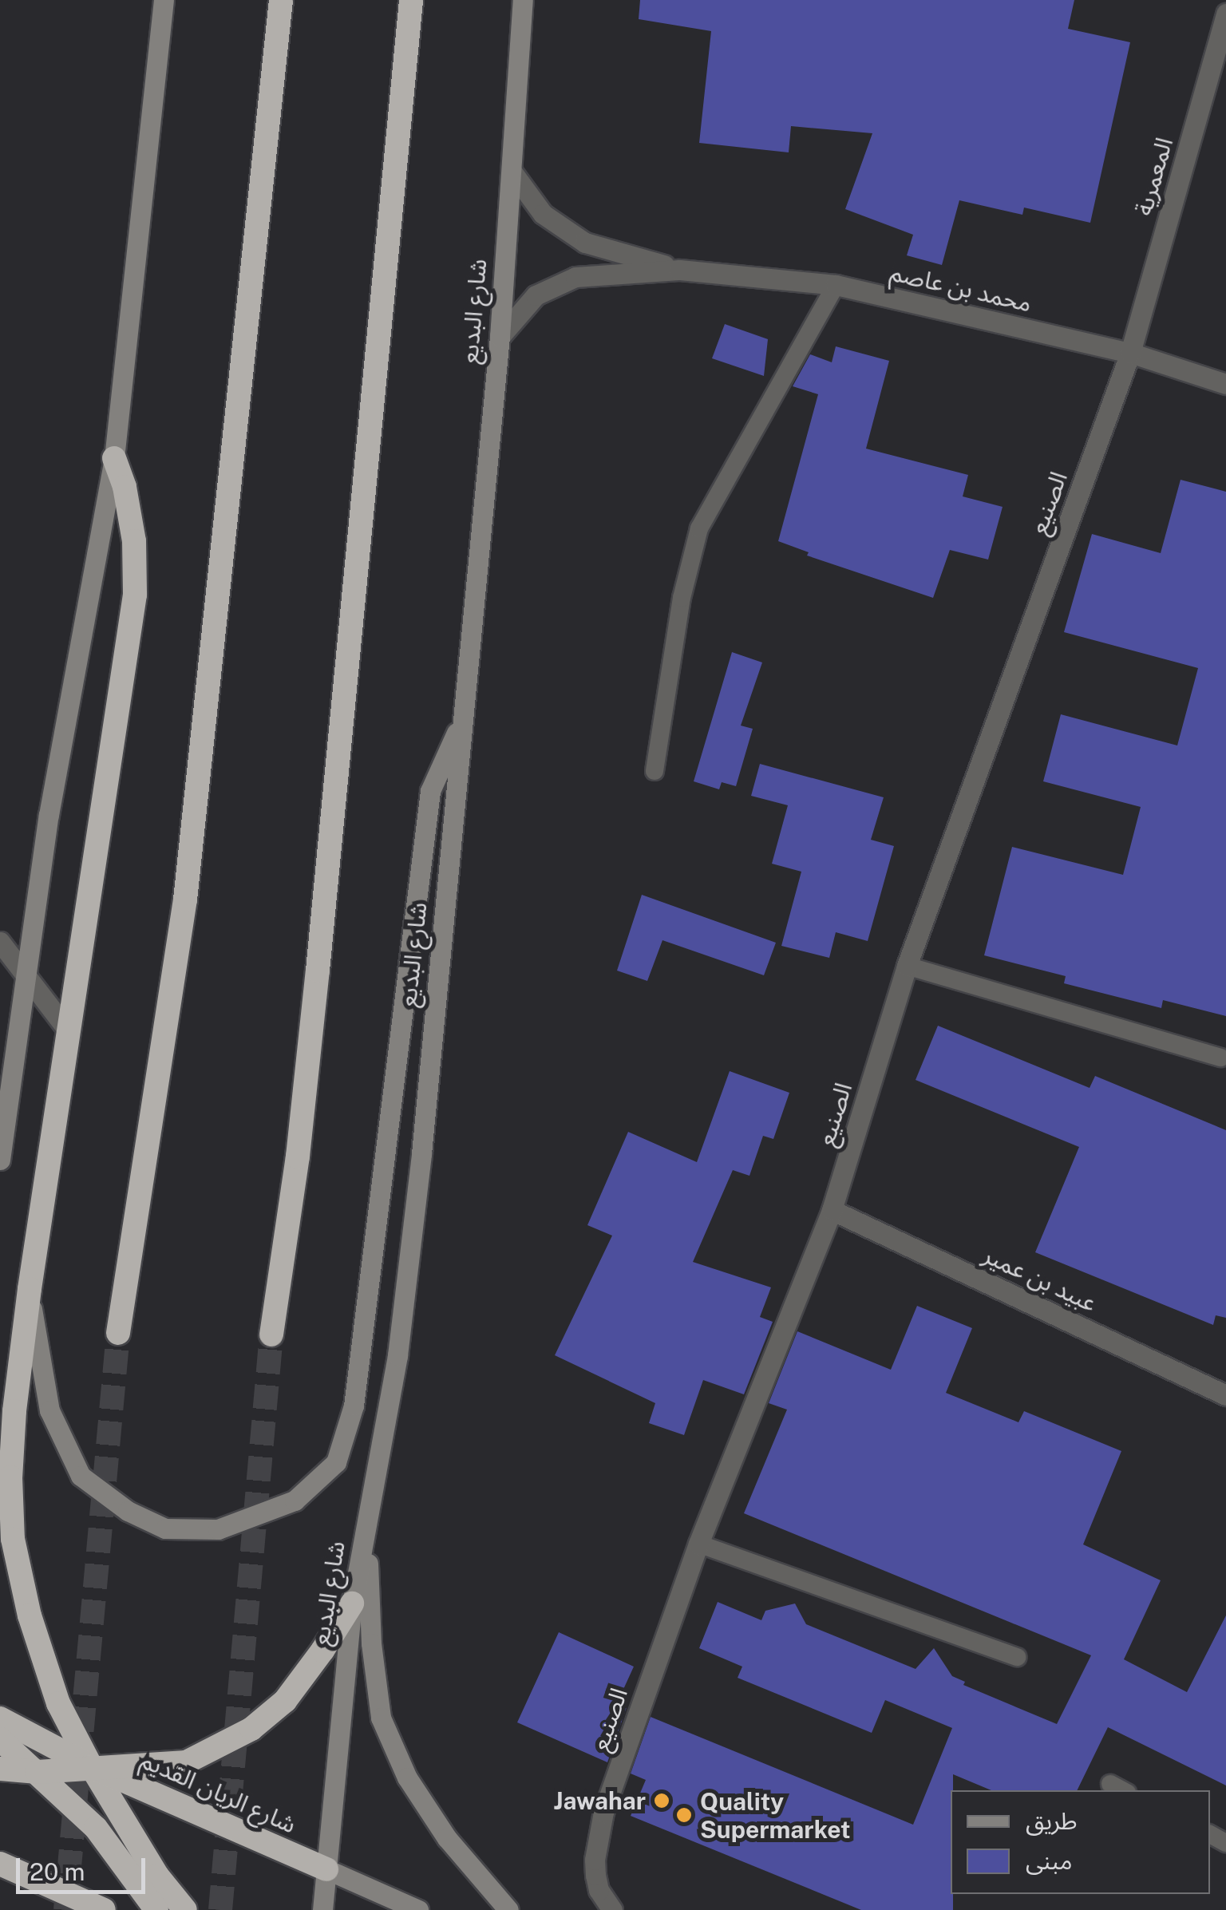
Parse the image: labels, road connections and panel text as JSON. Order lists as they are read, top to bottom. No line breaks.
{"streets":{"highway":["شارع الريان القديم"],"main road":["شارع البديع"],"street":["المعمرية","محمد بن عاصم","الصنيع","عبيد بن عمير"]},"crossings":[["المعمرية","محمد بن عاصم"],["المعمرية","الصنيع"],["محمد بن عاصم","شارع البديع"],["محمد بن عاصم","الصنيع"],["شارع البديع","شارع الريان القديم"],["الصنيع","عبيد بن عمير"]],"places":["Jawahar","Quality Supermarket"],"legend":["طريق","مبنى"],"scale_bar":"20 m"}
